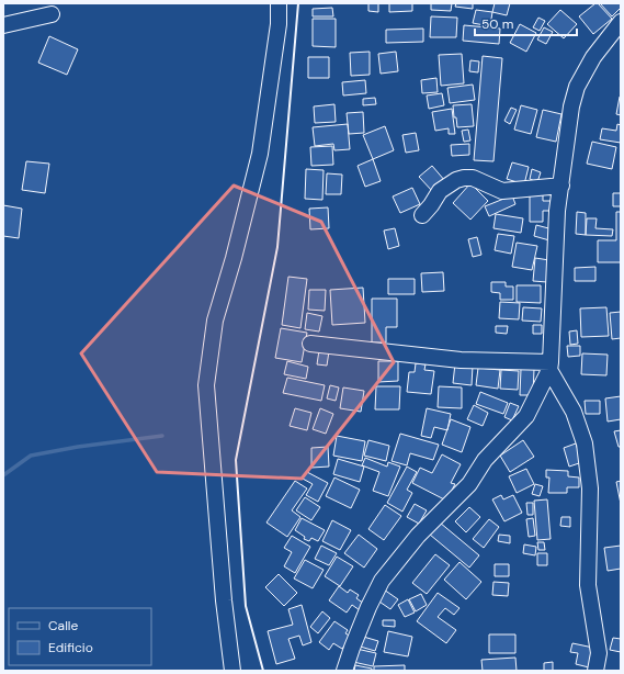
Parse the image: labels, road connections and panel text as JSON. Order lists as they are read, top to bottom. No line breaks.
{"legend":["Calle","Edificio"],"scale_bar":"50 m"}
